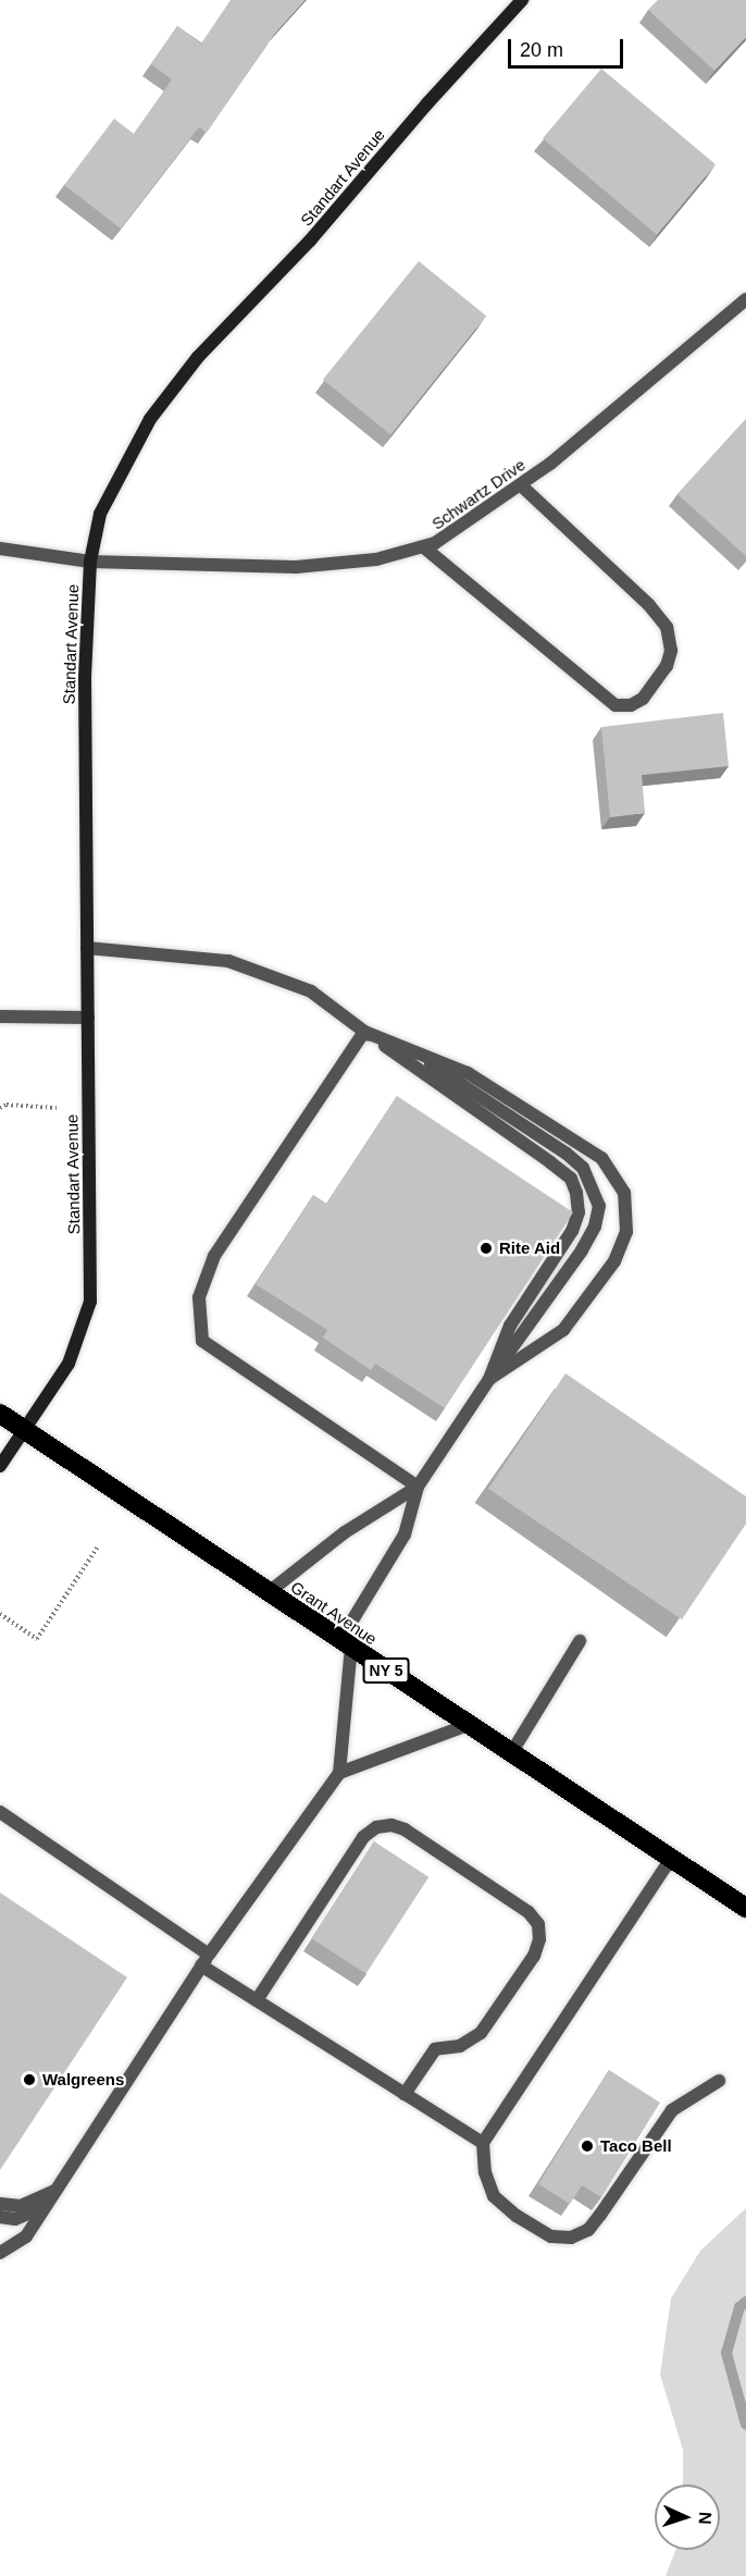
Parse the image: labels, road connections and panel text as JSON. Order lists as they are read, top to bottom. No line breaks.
{"streets":{"highway":["Grant Avenue","NY 5"],"street":["Standart Avenue","Schwartz Drive"]},"crossings":[["Standart Avenue","Schwartz Drive"],["Standart Avenue","Grant Avenue"]],"places":["Rite Aid","Walgreens","Taco Bell"],"scale_bar":"20 m","north":"right"}
